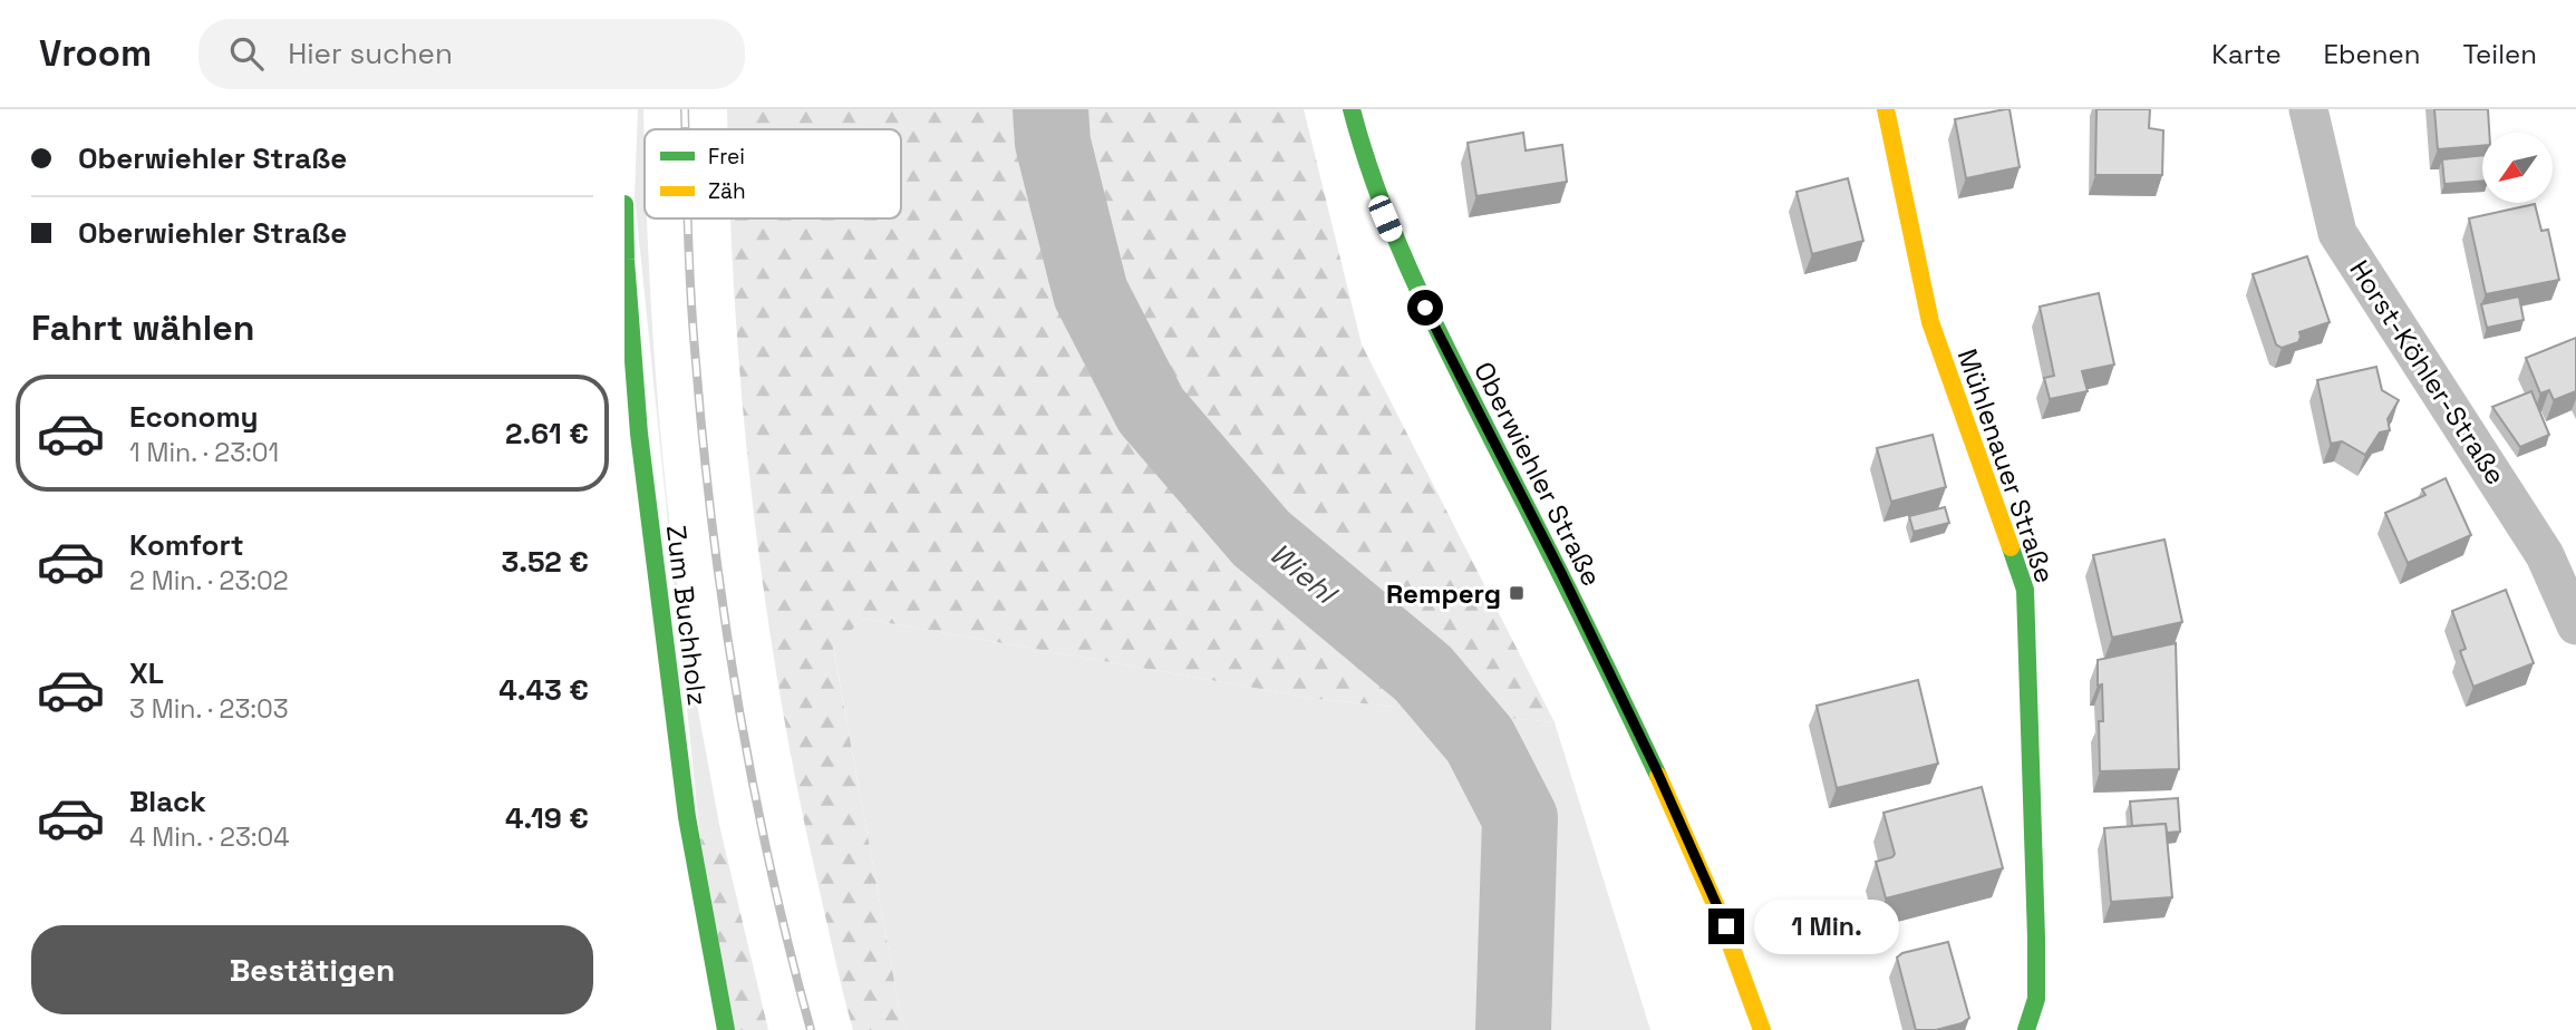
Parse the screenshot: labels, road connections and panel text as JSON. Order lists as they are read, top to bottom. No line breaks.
{"streets":{"street":["Horst-Köhler-Straße","Mühlenauer Straße","Oberwiehler Straße","Zum Buchholz"]},"water":["Wiehl"],"places":{"transit":["Remperg"]},"legend":["Frei","Zäh"],"north":"bottom left","page":{"header":"Vroom","search":"Hier suchen","nav":["Karte","Ebenen","Teilen"],"banner":["Oberwiehler Straße","Oberwiehler Straße"],"heading":"Fahrt wählen","list":[{"name":"Economy","note":"1 Min. · 23:01","value":"2.61 €"},{"name":"Komfort","note":"2 Min. · 23:02","value":"3.52 €"},{"name":"XL","note":"3 Min. · 23:03","value":"4.43 €"},{"name":"Black","note":"4 Min. · 23:04","value":"4.19 €"}],"bubble":"1 Min.","buttons":"Bestätigen"}}
